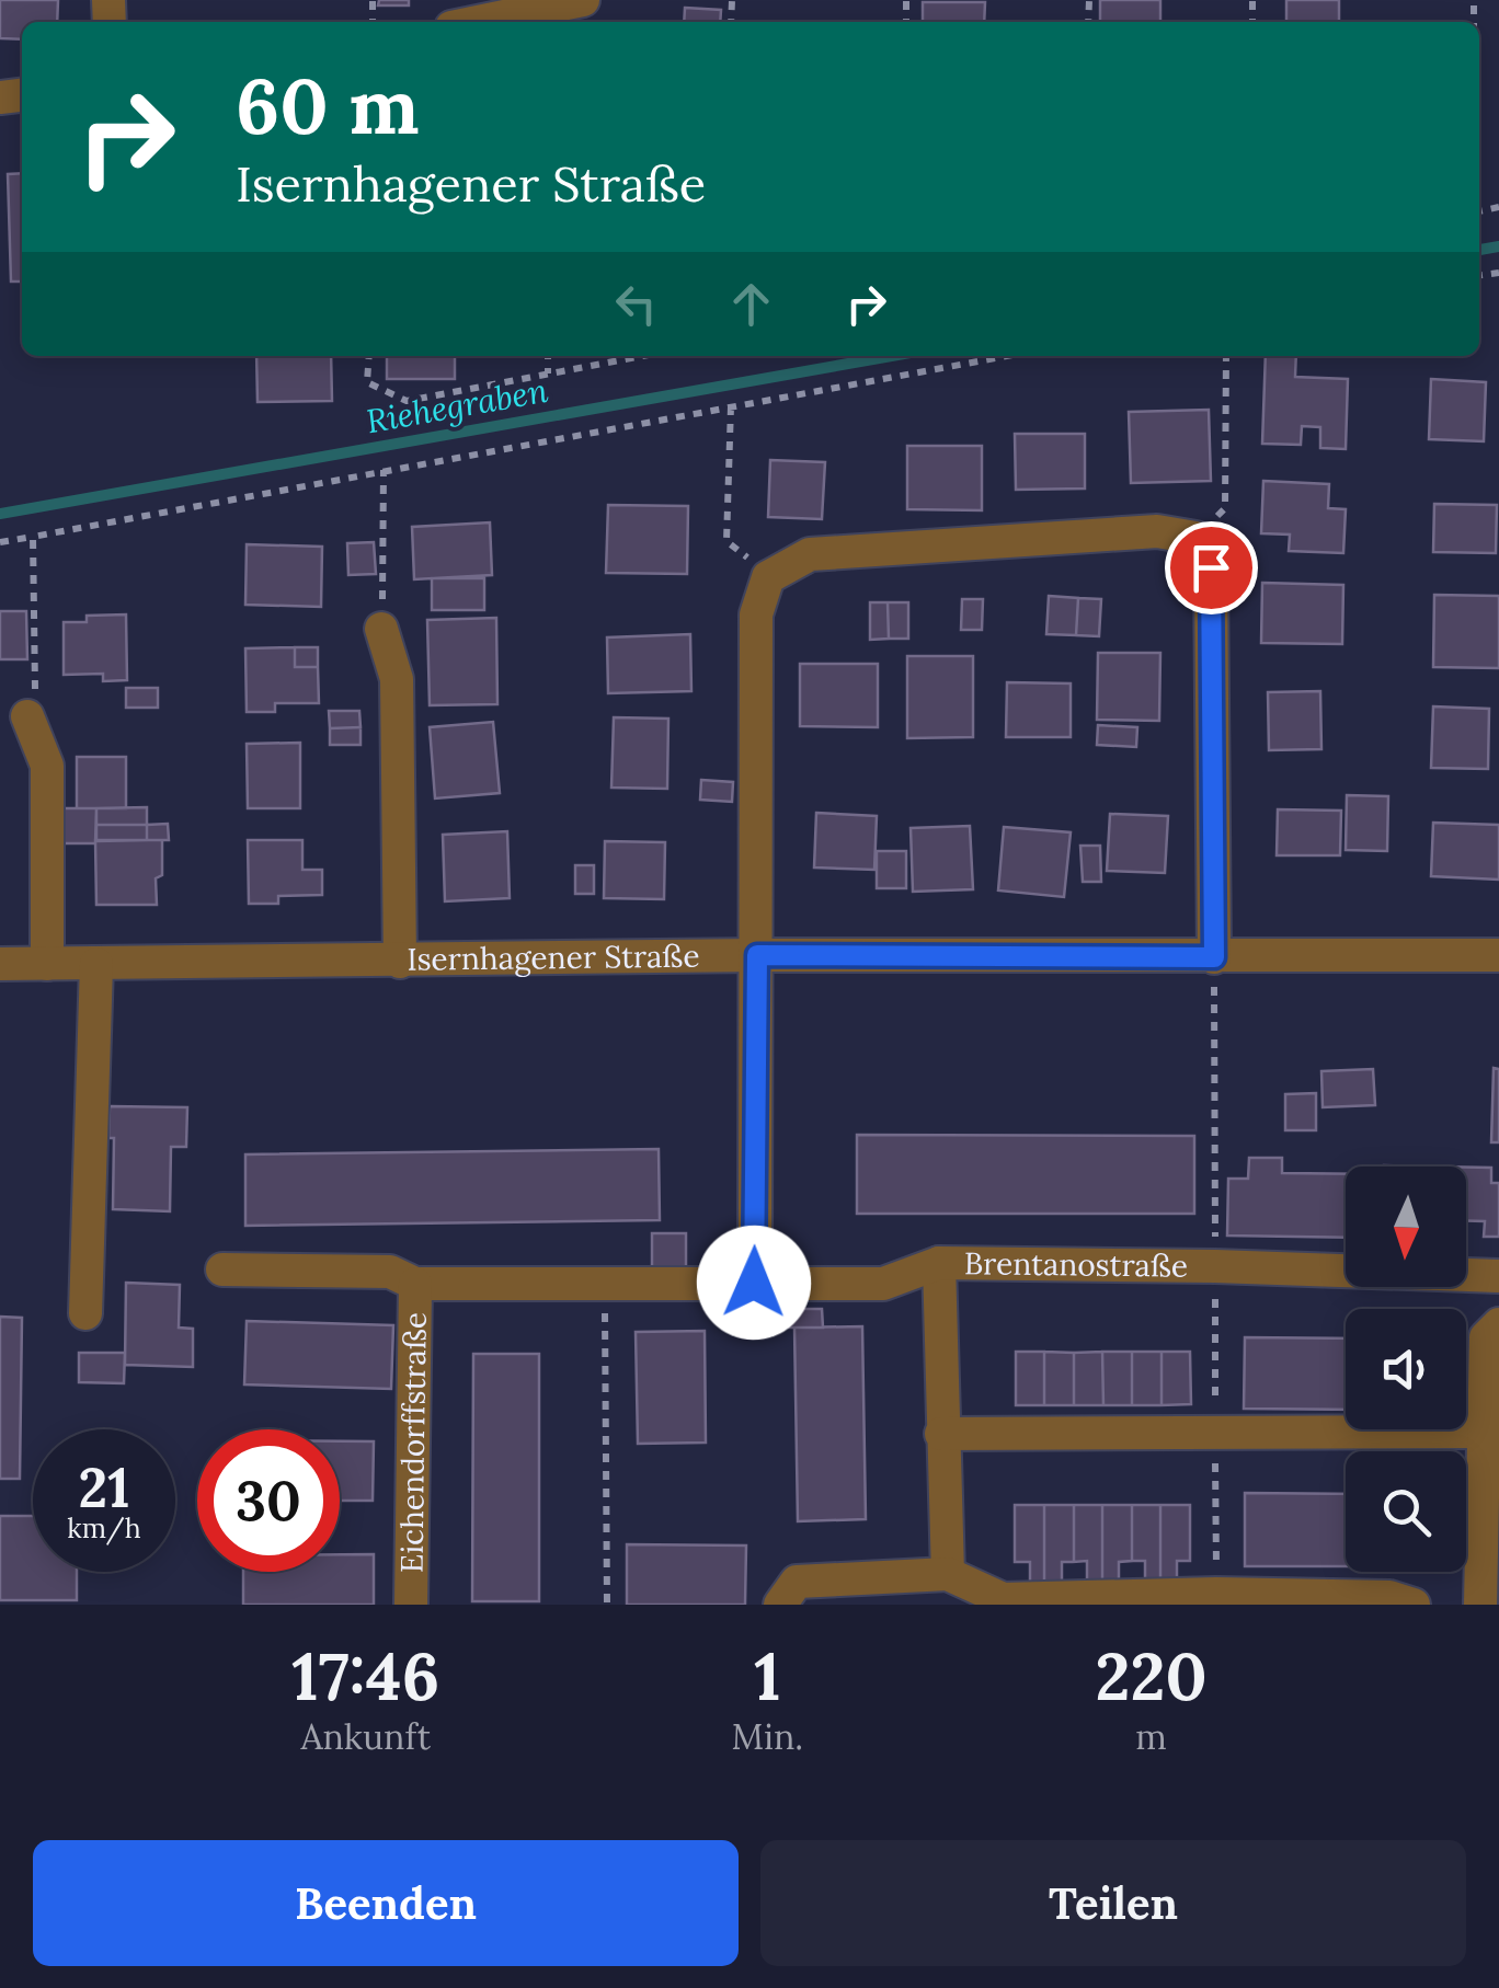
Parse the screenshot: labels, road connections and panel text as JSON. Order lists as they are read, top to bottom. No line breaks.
{"streets":{"street":["Isernhagener Straße","Brentanostraße","Eichendorffstraße"]},"crossings":[["Brentanostraße","Eichendorffstraße"]],"water":["Riehegraben"],"north":"bottom","page":{"turn":["60 m","Isernhagener Straße"],"speed":"21 km/h","limit":"30","eta":["17:46","Ankunft","1","Min.","220","m"],"buttons":["Beenden","Teilen"]}}
